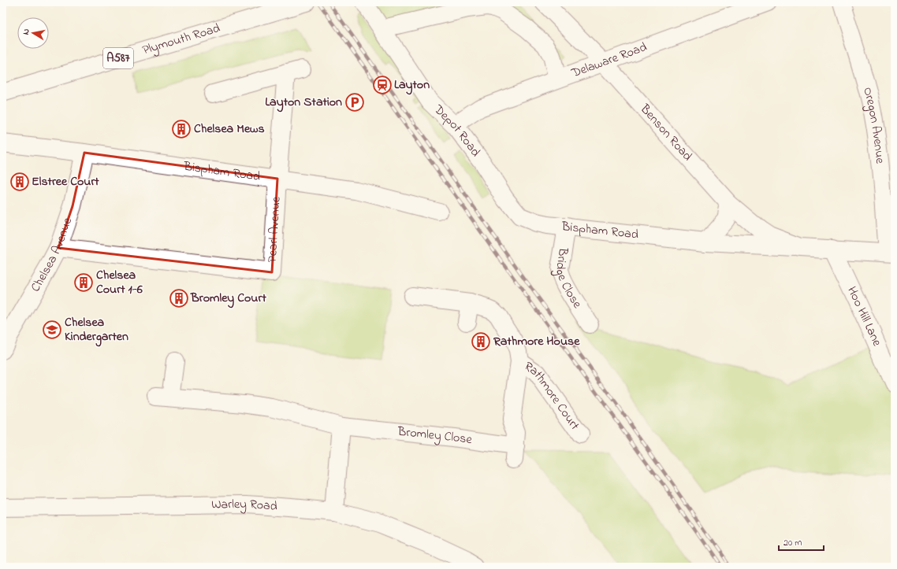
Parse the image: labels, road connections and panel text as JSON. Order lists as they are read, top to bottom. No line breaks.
{"streets":{"street":["Plymouth Road","A587","Delaware Road","Oregon Avenue","Depot Road","Benson Road","Bispham Road","Pearl Avenue","Chelsea Avenue","Bridge Close","Hoo Hill Lane","Rathmore Court","Bromley Close","Warley Road"]},"crossings":[["Delaware Road","Depot Road"],["Delaware Road","Benson Road"],["Oregon Avenue","Bispham Road"],["Depot Road","Bispham Road"],["Benson Road","Bispham Road"],["Bispham Road","Pearl Avenue"],["Bispham Road","Chelsea Avenue"],["Bispham Road","Bridge Close"],["Bispham Road","Hoo Hill Lane"],["Pearl Avenue","Chelsea Avenue"],["Rathmore Court","Bromley Close"]],"places":{"station":["Layton"],"parking":["Layton Station"],"building":["Chelsea Mews","Elstree Court","Chelsea Court 1-6","Bromley Court","Rathmore House"],"school or university":["Chelsea Kindergarten"]},"scale_bar":"20 m","north":"left"}
